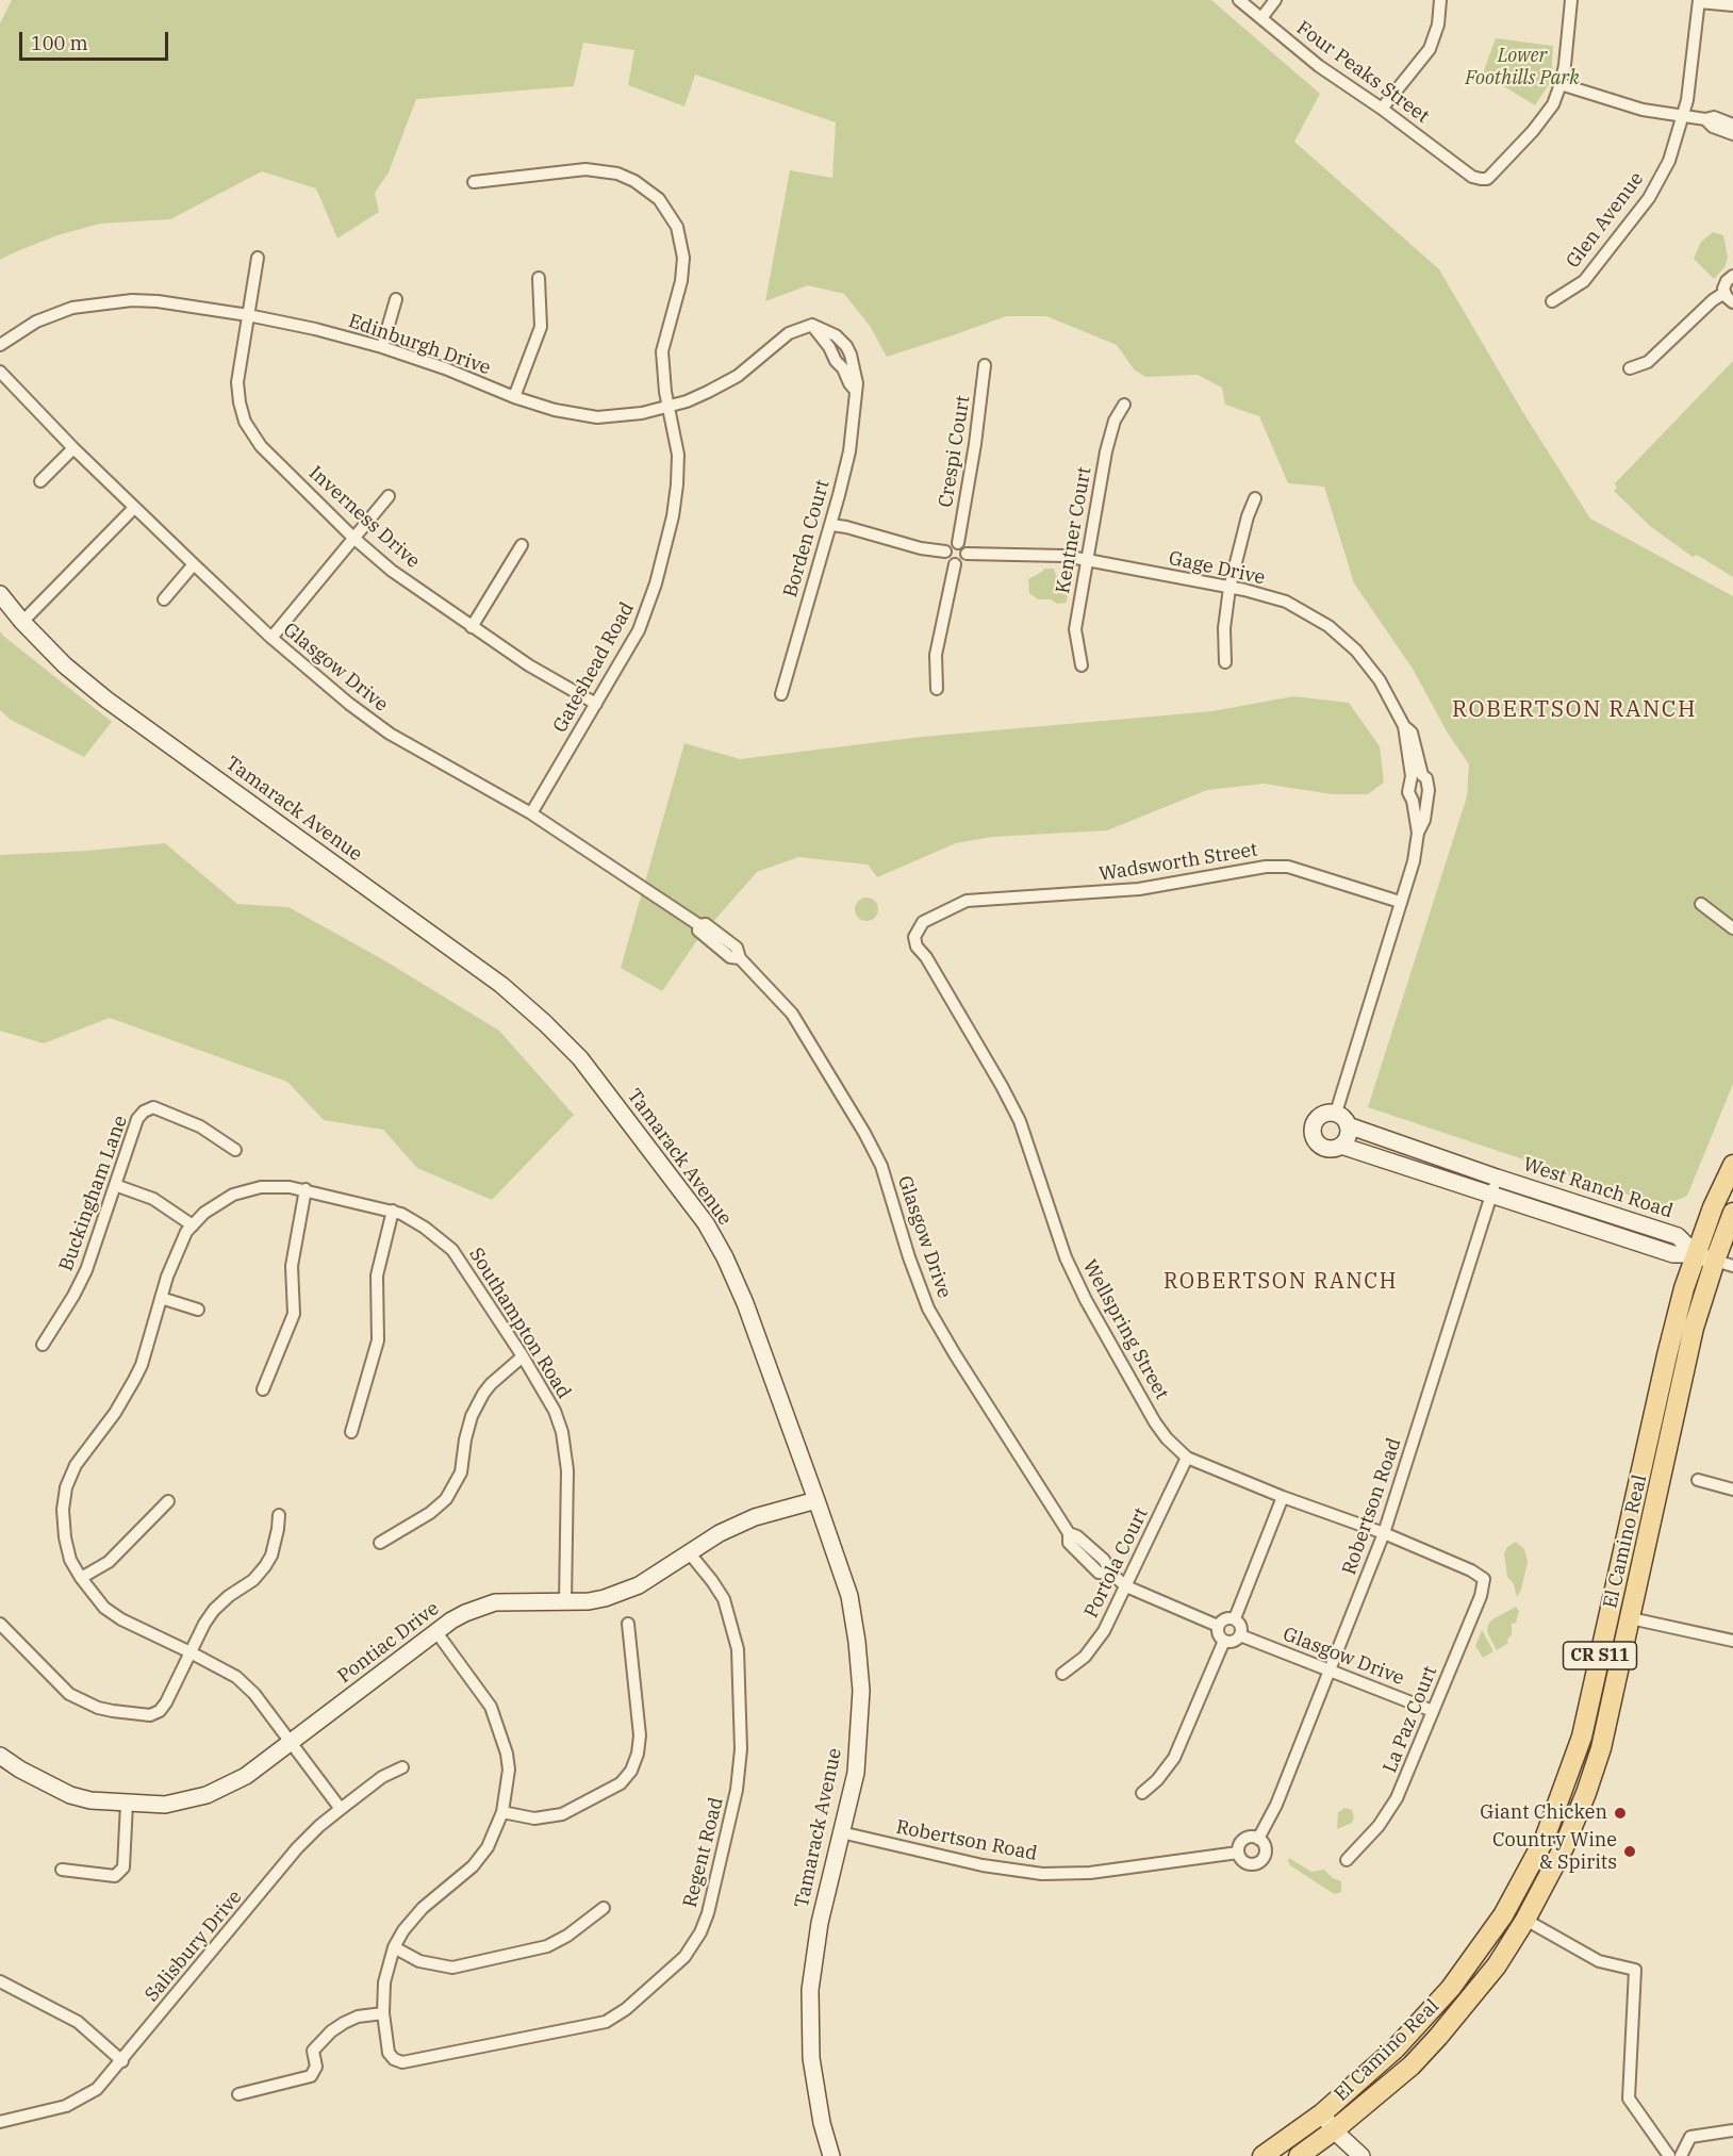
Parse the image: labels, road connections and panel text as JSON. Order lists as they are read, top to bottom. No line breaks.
{"streets":{"main road":["Tamarack Avenue","West Ranch Road","El Camino Real","Pontiac Drive","CR S11"],"street":["Four Peaks Street","Glen Avenue","Edinburgh Drive","Crespi Court","Inverness Drive","Kentner Court","Borden Court","Gage Drive","Glasgow Drive","Gateshead Road","Wadsworth Street","Buckingham Lane","Southampton Road","Wellspring Street","Robertson Road","Portola Court","La Paz Court","Regent Road","Salisbury Drive"]},"crossings":[["Edinburgh Drive","Inverness Drive"],["Edinburgh Drive","Borden Court"],["Edinburgh Drive","Gateshead Road"],["Crespi Court","Gage Drive"],["Inverness Drive","Gateshead Road"],["Kentner Court","Gage Drive"],["Gage Drive","Wadsworth Street"],["Gage Drive","West Ranch Road"],["Glasgow Drive","Gateshead Road"],["Glasgow Drive","Robertson Road"],["Glasgow Drive","Portola Court"],["Glasgow Drive","La Paz Court"],["Tamarack Avenue","Robertson Road"],["Tamarack Avenue","Pontiac Drive"],["Wadsworth Street","Wellspring Street"],["West Ranch Road","Robertson Road"],["West Ranch Road","El Camino Real"],["Southampton Road","Pontiac Drive"],["Southampton Road","Salisbury Drive"],["Wellspring Street","Robertson Road"],["Wellspring Street","Portola Court"],["Wellspring Street","La Paz Court"],["Pontiac Drive","Regent Road"]],"districts":["ROBERTSON RANCH","ROBERTSON RANCH"],"parks":["Lower Foothills Park"],"places":["Giant Chicken","Country Wine & Spirits"],"scale_bar":"100 m"}
